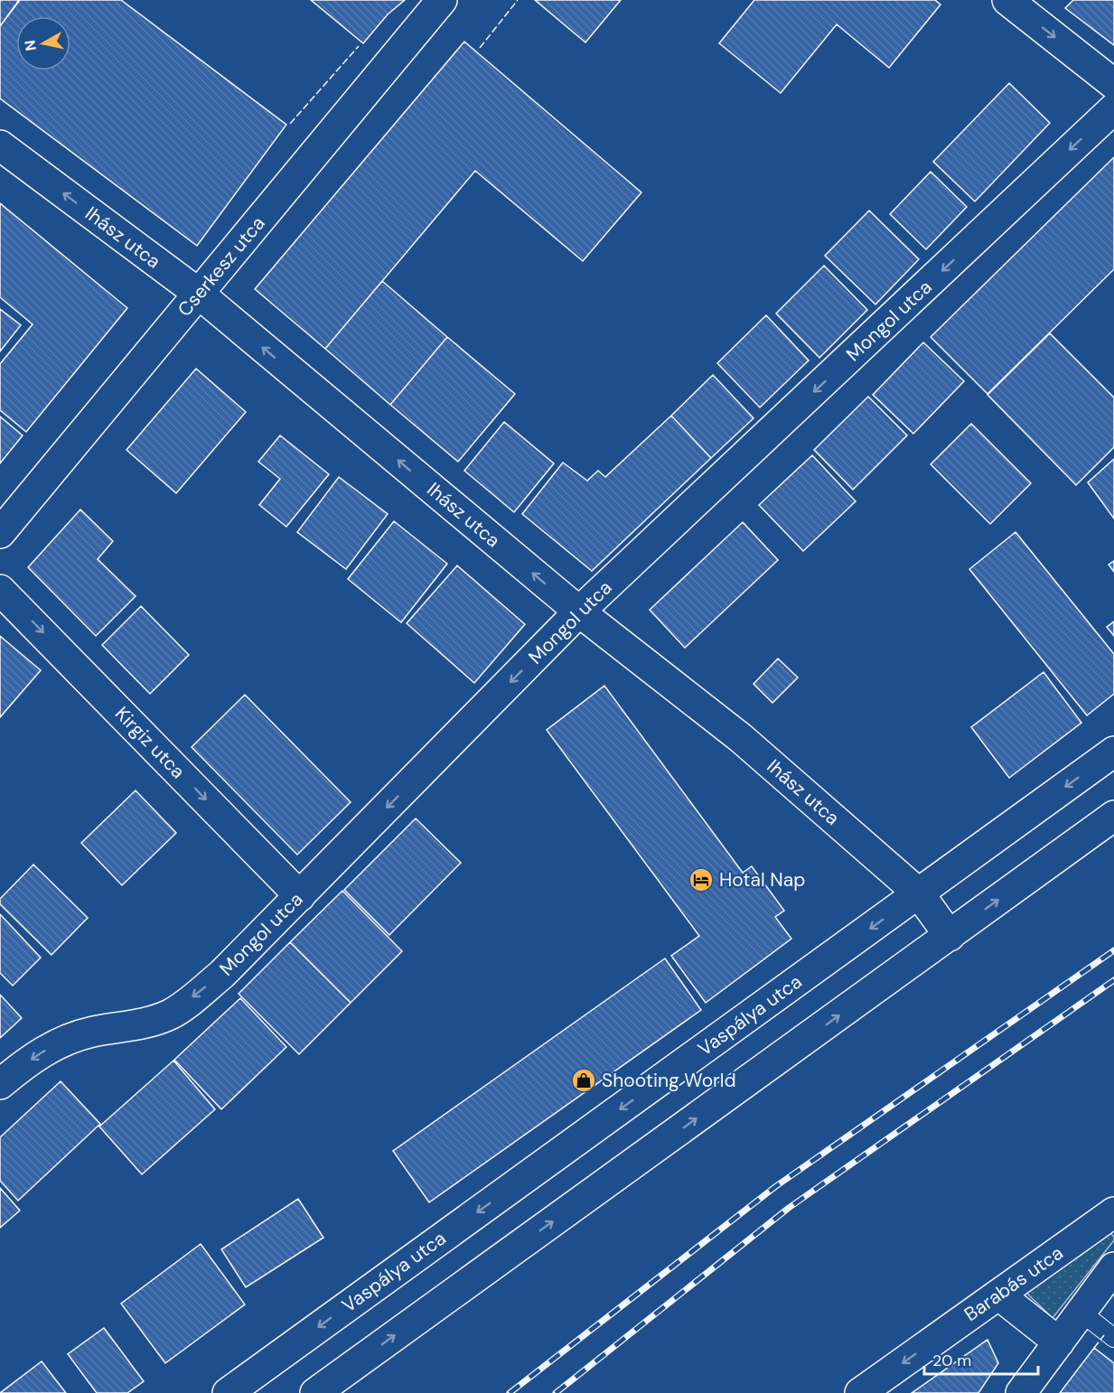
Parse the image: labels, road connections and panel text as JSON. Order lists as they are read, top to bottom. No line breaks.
{"streets":{"street":["Ihász utca","Cserkesz utca","Mongol utca","Kirgiz utca","Vaspálya utca","Barabás utca"]},"crossings":[["Ihász utca","Cserkesz utca"],["Ihász utca","Mongol utca"],["Ihász utca","Vaspálya utca"],["Mongol utca","Kirgiz utca"]],"one_way":["Ihász utca","Mongol utca","Kirgiz utca","Barabás utca"],"places":{"hotel":["Hotal Nap"],"shop":["Shooting World"]},"scale_bar":"20 m","north":"left"}
